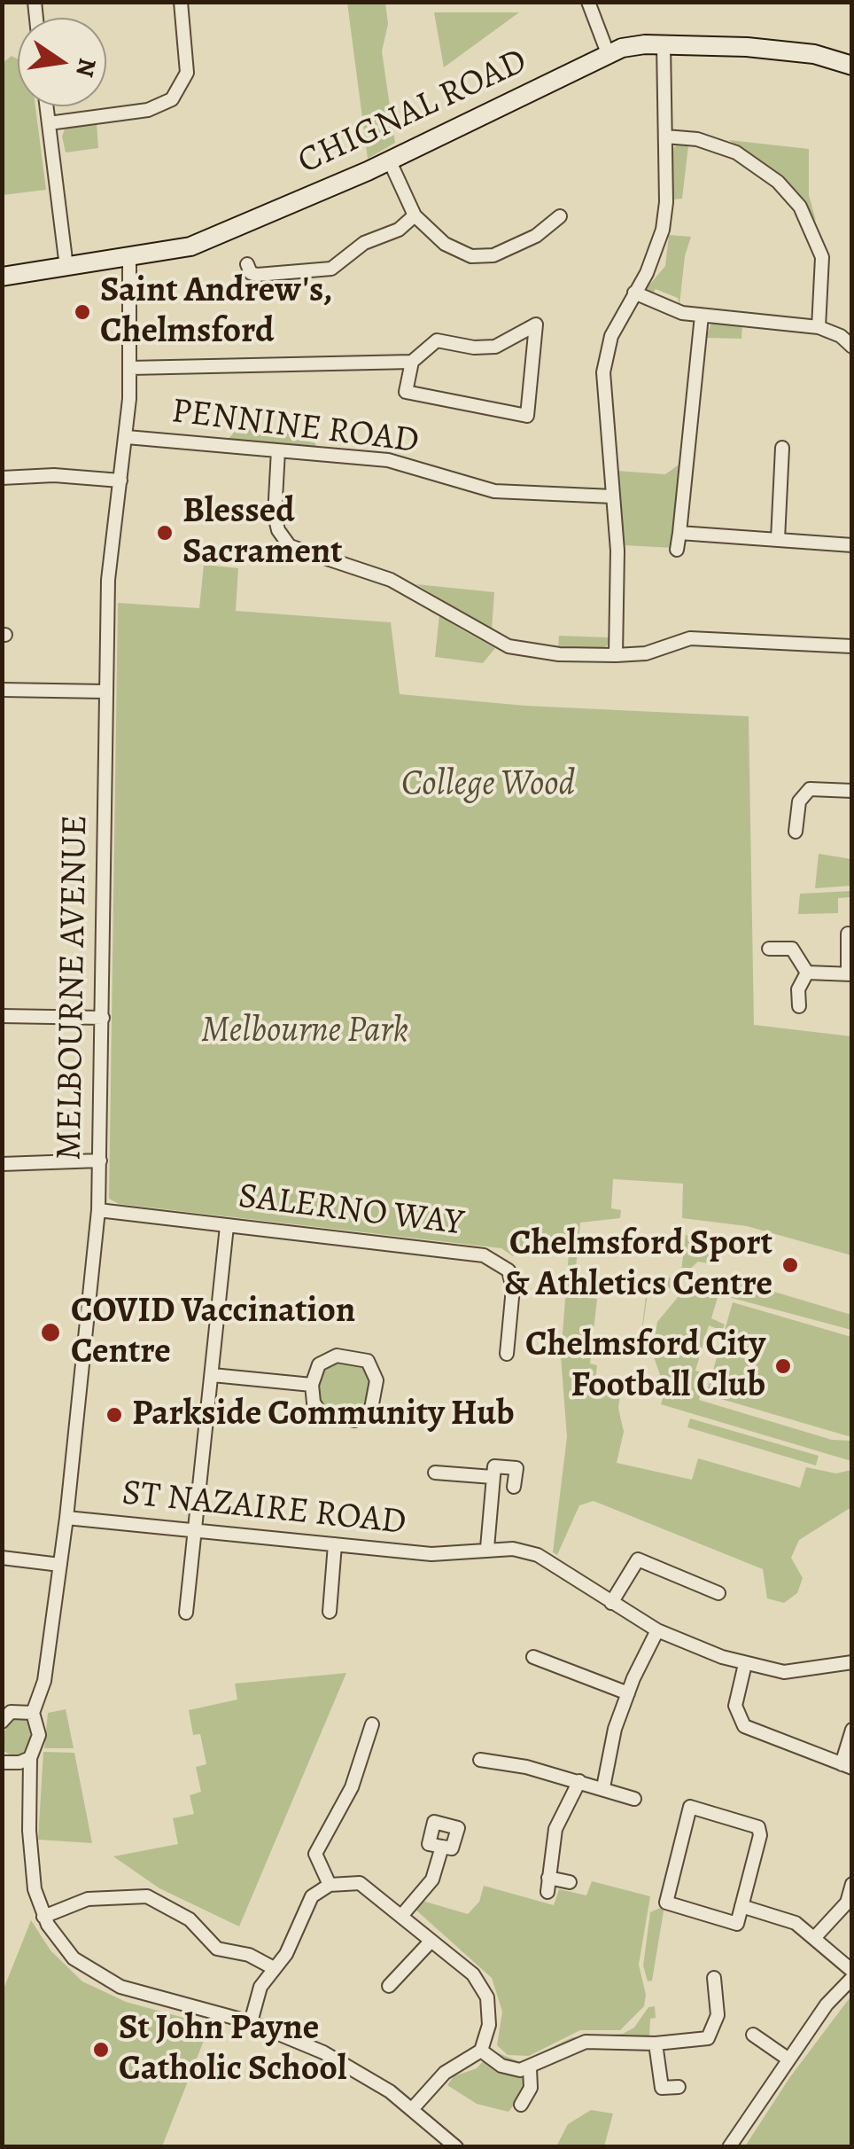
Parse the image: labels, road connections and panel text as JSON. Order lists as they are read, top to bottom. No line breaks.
{"streets":{"street":["CHIGNAL ROAD","PENNINE ROAD","MELBOURNE AVENUE","SALERNO WAY","ST NAZAIRE ROAD"]},"crossings":[["CHIGNAL ROAD","MELBOURNE AVENUE"],["PENNINE ROAD","MELBOURNE AVENUE"],["MELBOURNE AVENUE","SALERNO WAY"],["MELBOURNE AVENUE","ST NAZAIRE ROAD"]],"parks":["College Wood","Melbourne Park"],"places":["Saint Andrew's, Chelmsford","Blessed Sacrament","Chelmsford Sport & Athletics Centre","COVID Vaccination Centre","Chelmsford City Football Club","Parkside Community Hub","St John Payne Catholic School"],"north":"right"}
